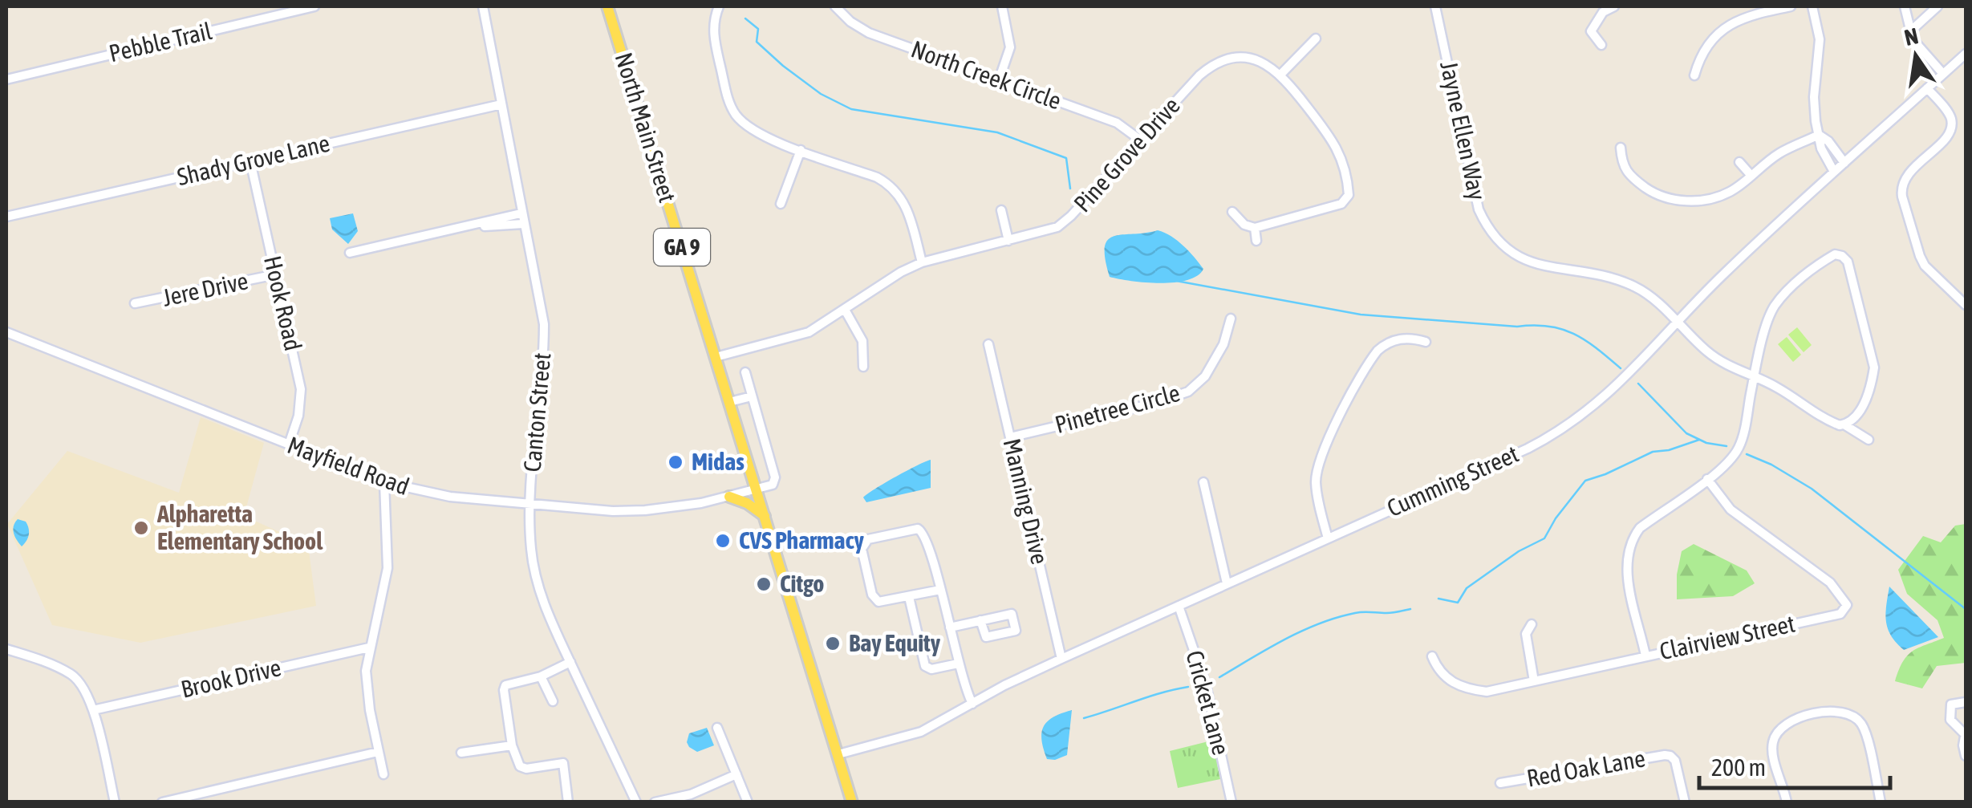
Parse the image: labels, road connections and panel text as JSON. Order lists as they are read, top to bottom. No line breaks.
{"streets":{"main road":["North Main Street","GA 9"],"street":["Pebble Trail","North Creek Circle","Jayne Ellen Way","Pine Grove Drive","Shady Grove Lane","Jere Drive","Hook Road","Pinetree Circle","Canton Street","Mayfield Road","Cumming Street","Manning Drive","Clairview Street","Brook Drive","Cricket Lane","Red Oak Lane"]},"crossings":[["North Creek Circle","Pine Grove Drive"],["North Main Street","Pine Grove Drive"],["North Main Street","Mayfield Road"],["North Main Street","Cumming Street"],["Jayne Ellen Way","Cumming Street"],["Shady Grove Lane","Hook Road"],["Shady Grove Lane","Canton Street"],["Jere Drive","Hook Road"],["Hook Road","Mayfield Road"],["Pinetree Circle","Manning Drive"],["Canton Street","Mayfield Road"],["Cumming Street","Manning Drive"],["Cumming Street","Cricket Lane"]],"places":["Midas","Alpharetta Elementary School","CVS Pharmacy","Citgo","Bay Equity"],"scale_bar":"200 m","north":"top"}
